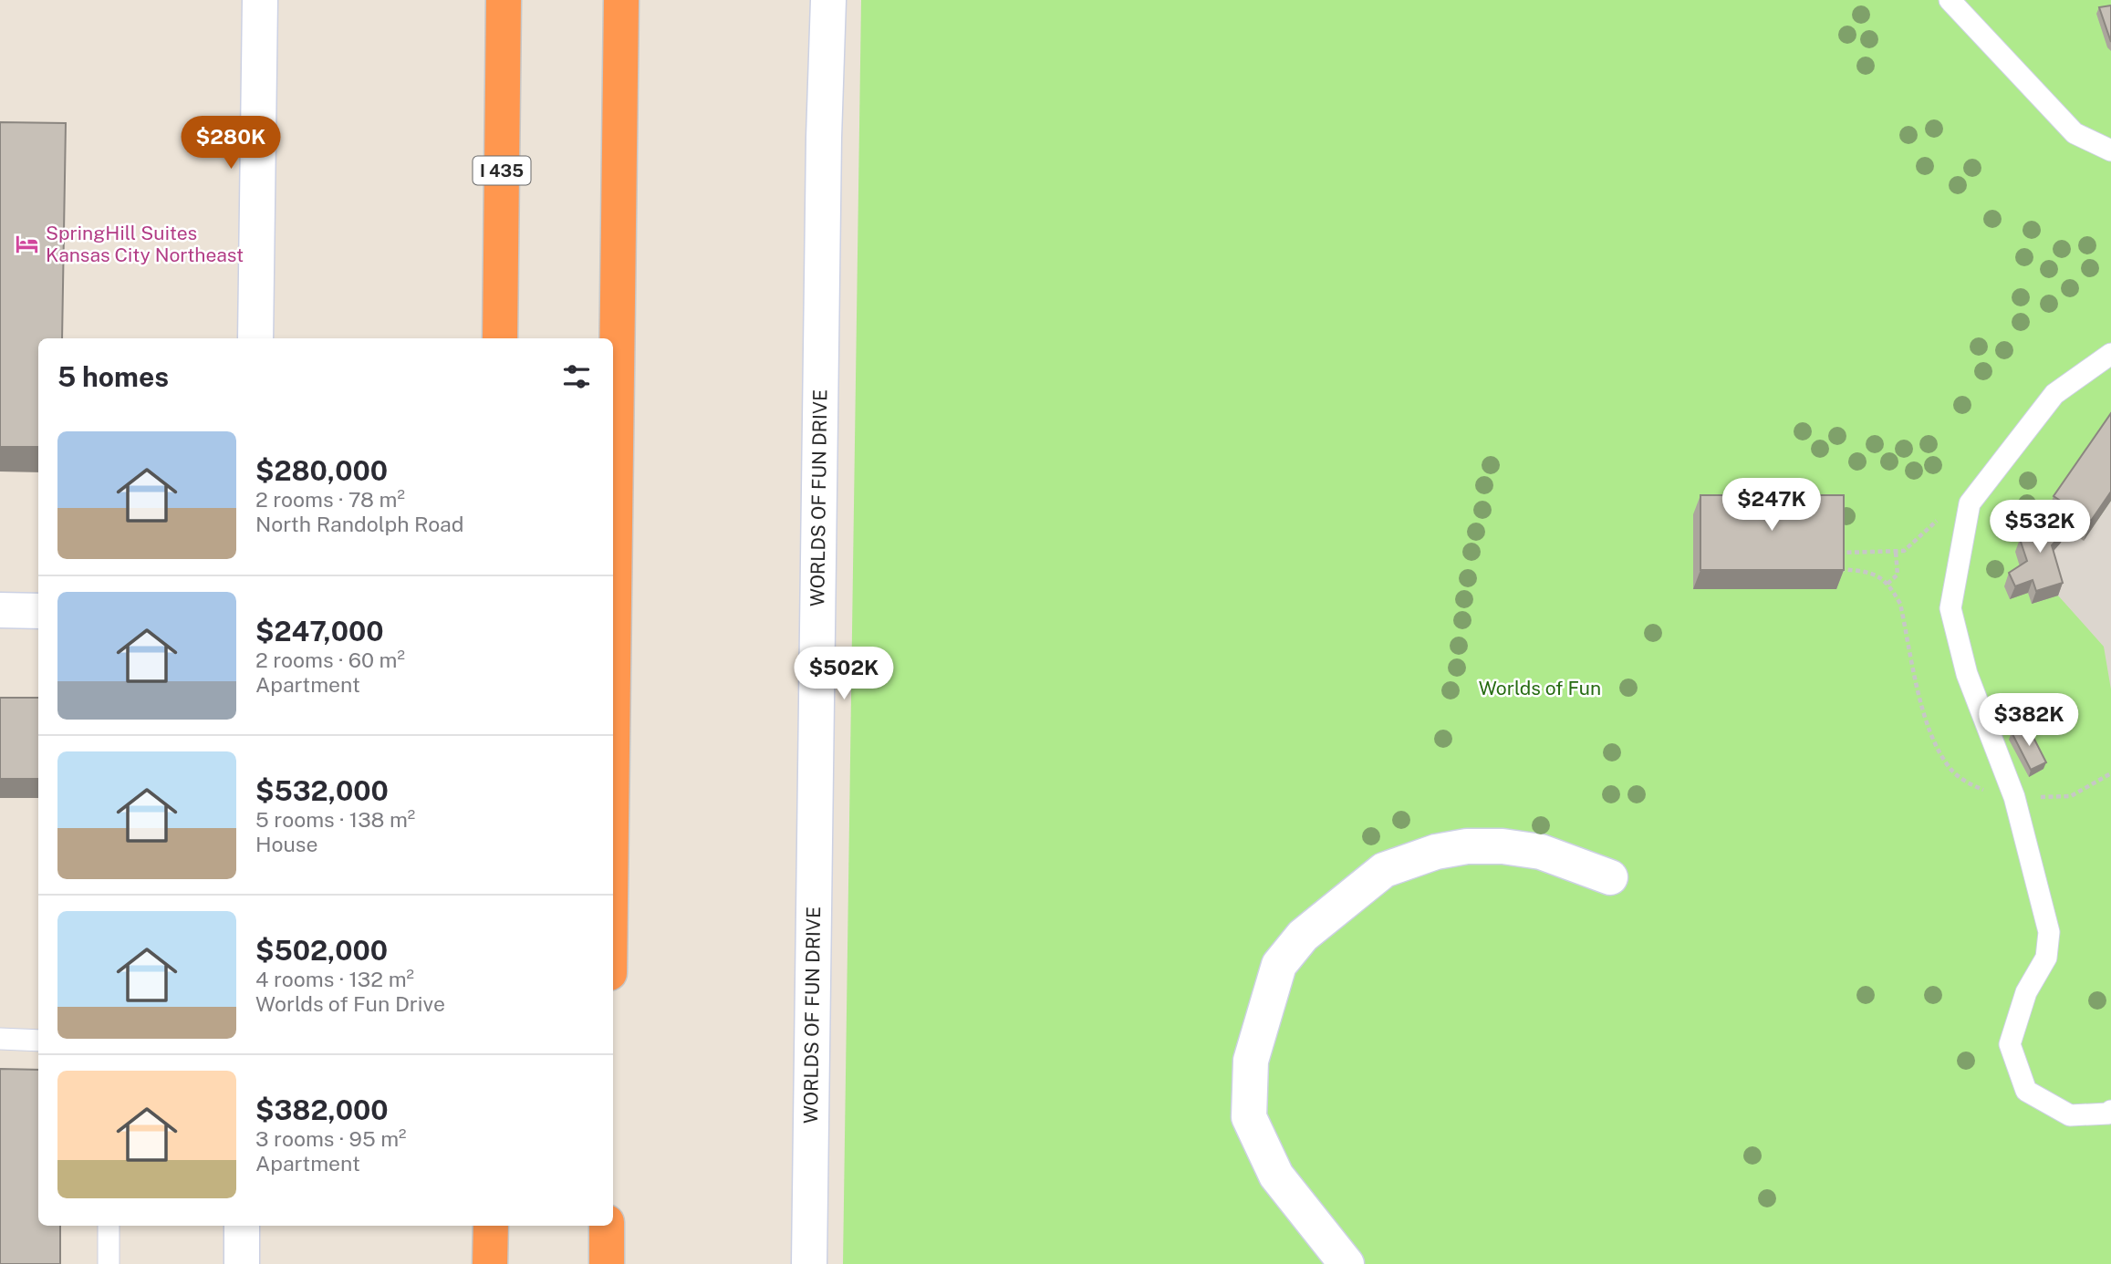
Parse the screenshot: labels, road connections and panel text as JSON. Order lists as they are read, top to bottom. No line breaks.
{"streets":{"highway":["I 435"],"main road":["WORLDS OF FUN DRIVE"]},"parks":["Worlds of Fun"],"places":{"hotel":["SpringHill Suites Kansas City Northeast"]},"page":{"price":["$280K","$247K","$532K","$502K","$382K"],"heading":"5 homes","list":[{"name":"$280,000","note":"2 rooms · 78 m² · North Randolph Road"},{"name":"$247,000","note":"2 rooms · 60 m² · Apartment"},{"name":"$532,000","note":"5 rooms · 138 m² · House"},{"name":"$502,000","note":"4 rooms · 132 m² · Worlds of Fun Drive"},{"name":"$382,000","note":"3 rooms · 95 m² · Apartment"}]}}
